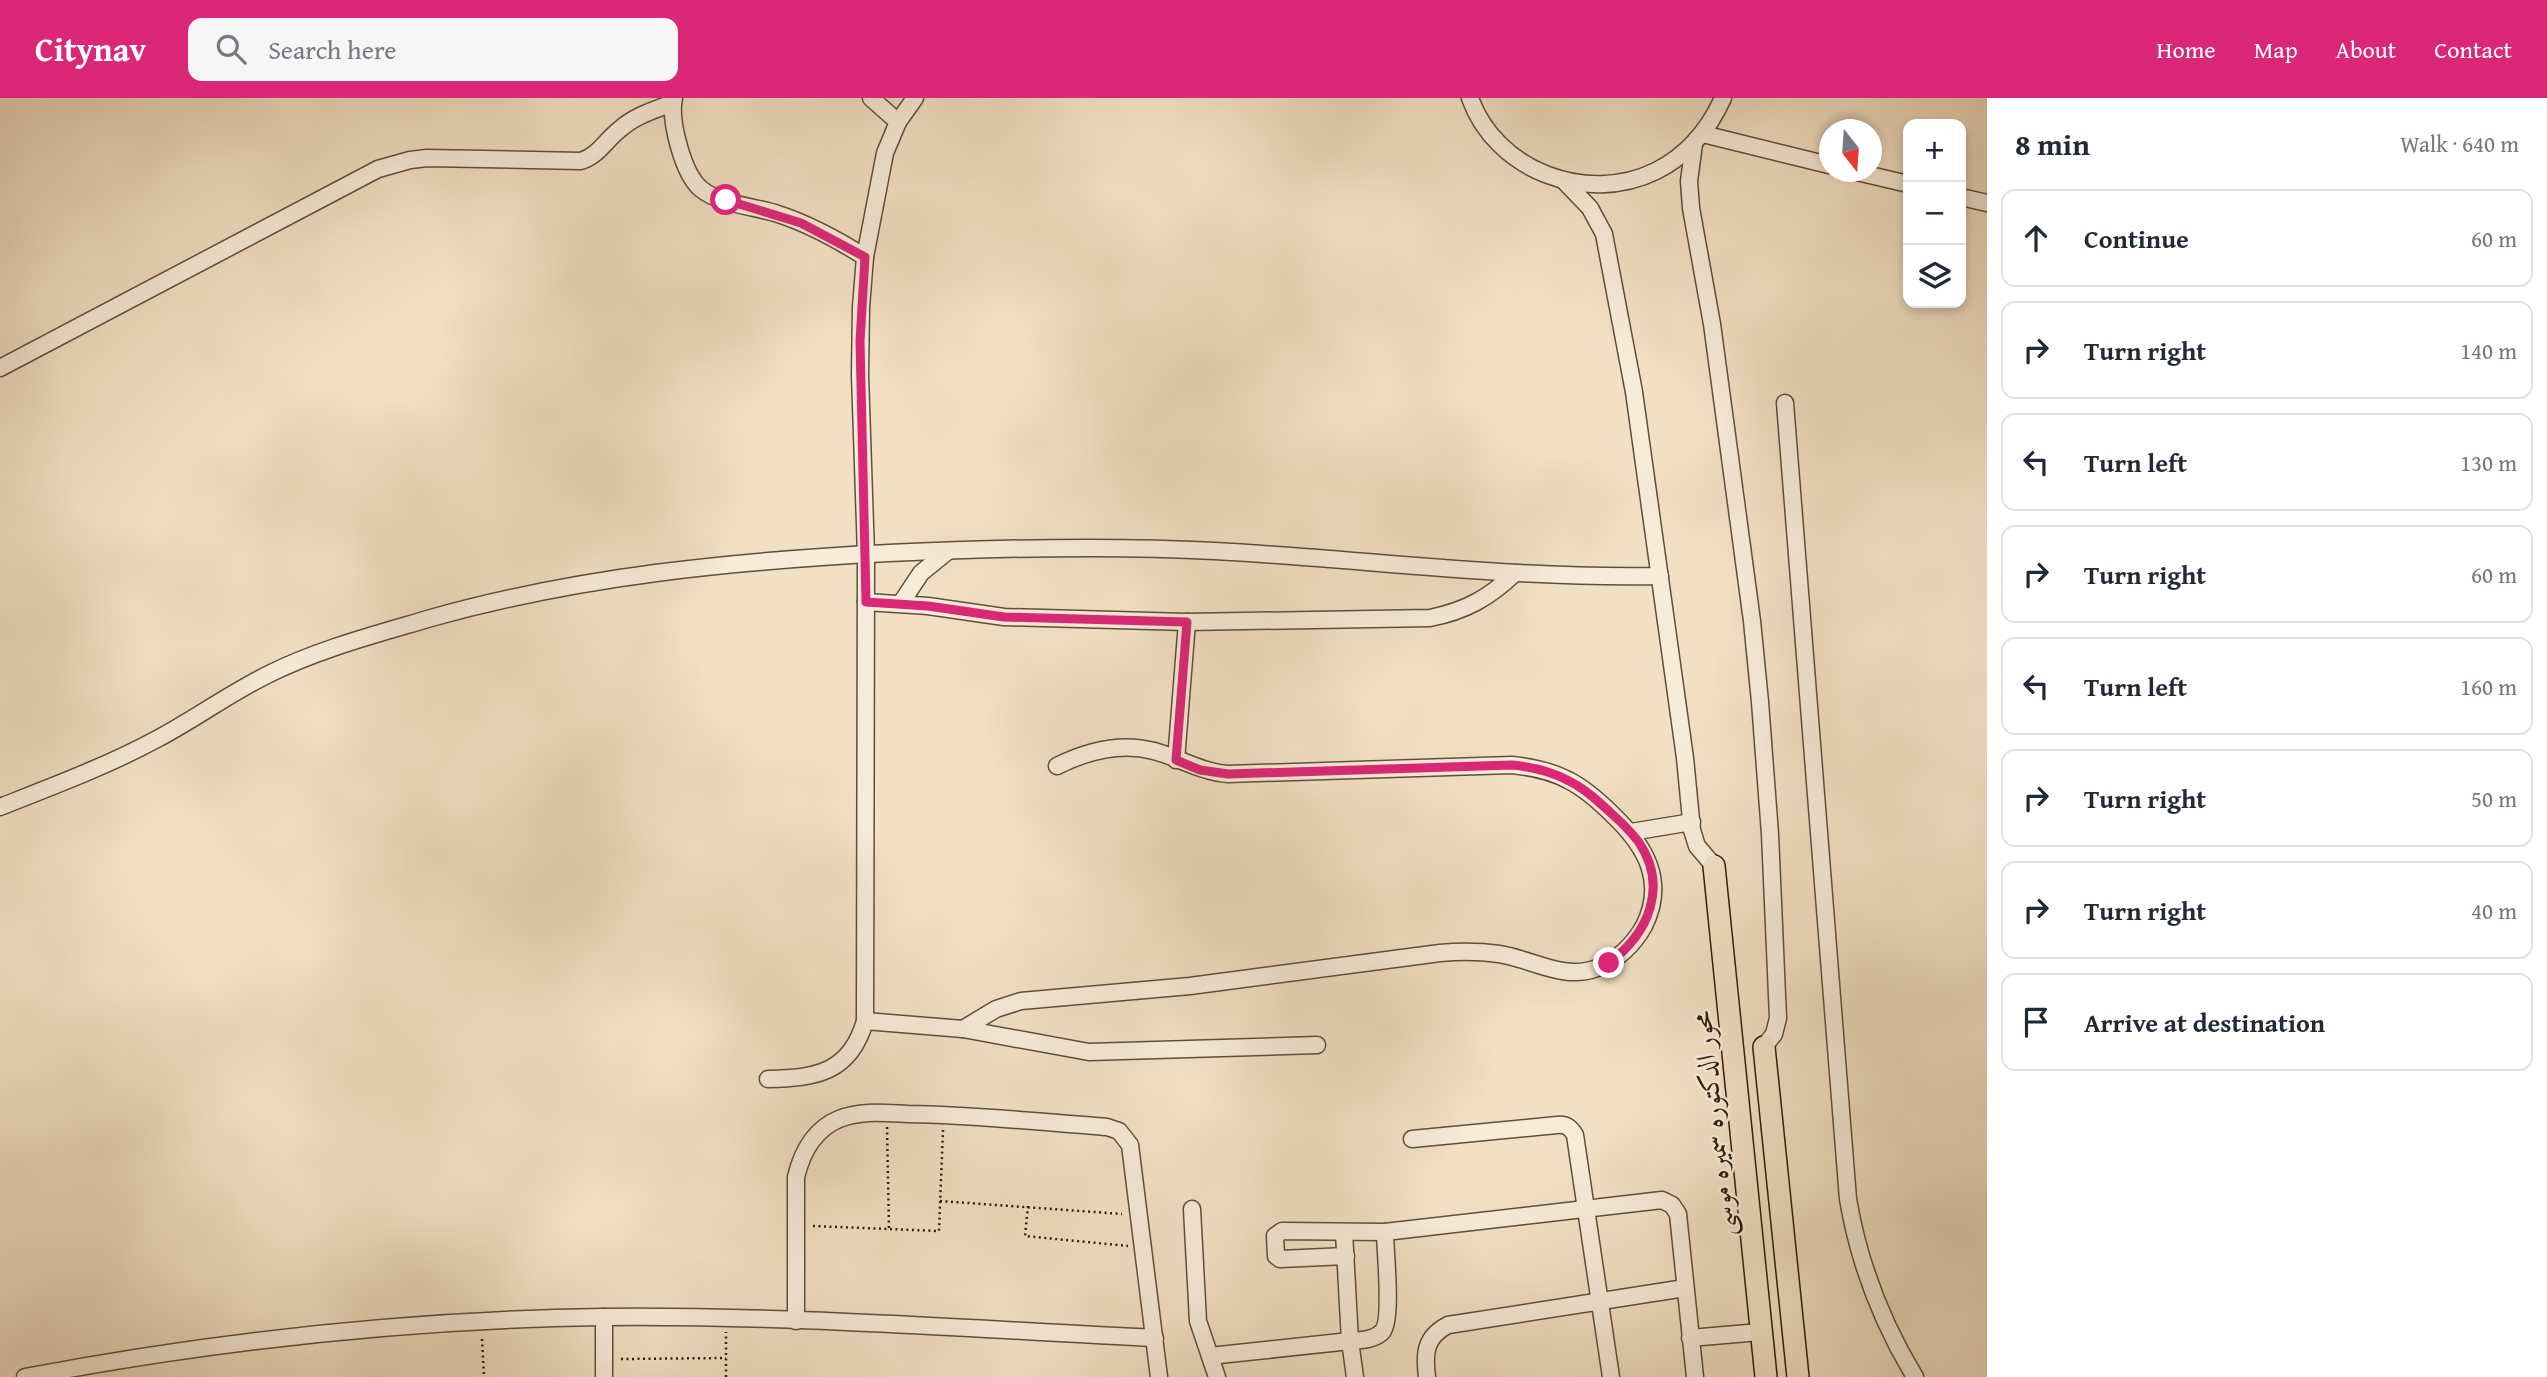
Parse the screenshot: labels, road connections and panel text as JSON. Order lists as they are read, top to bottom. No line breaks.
{"streets":{"main road":["محور الدكتوره سميره موسى"]},"north":"bottom","page":{"header":"Citynav","search":"Search here","nav":["Home","Map","About","Contact"],"heading":["8 min","Walk · 640 m"],"map_buttons":["+","−"],"list":[["Continue","60 m"],["Turn right","140 m"],["Turn left","130 m"],["Turn right","60 m"],["Turn left","160 m"],["Turn right","50 m"],["Turn right","40 m"],"Arrive at destination"]}}
